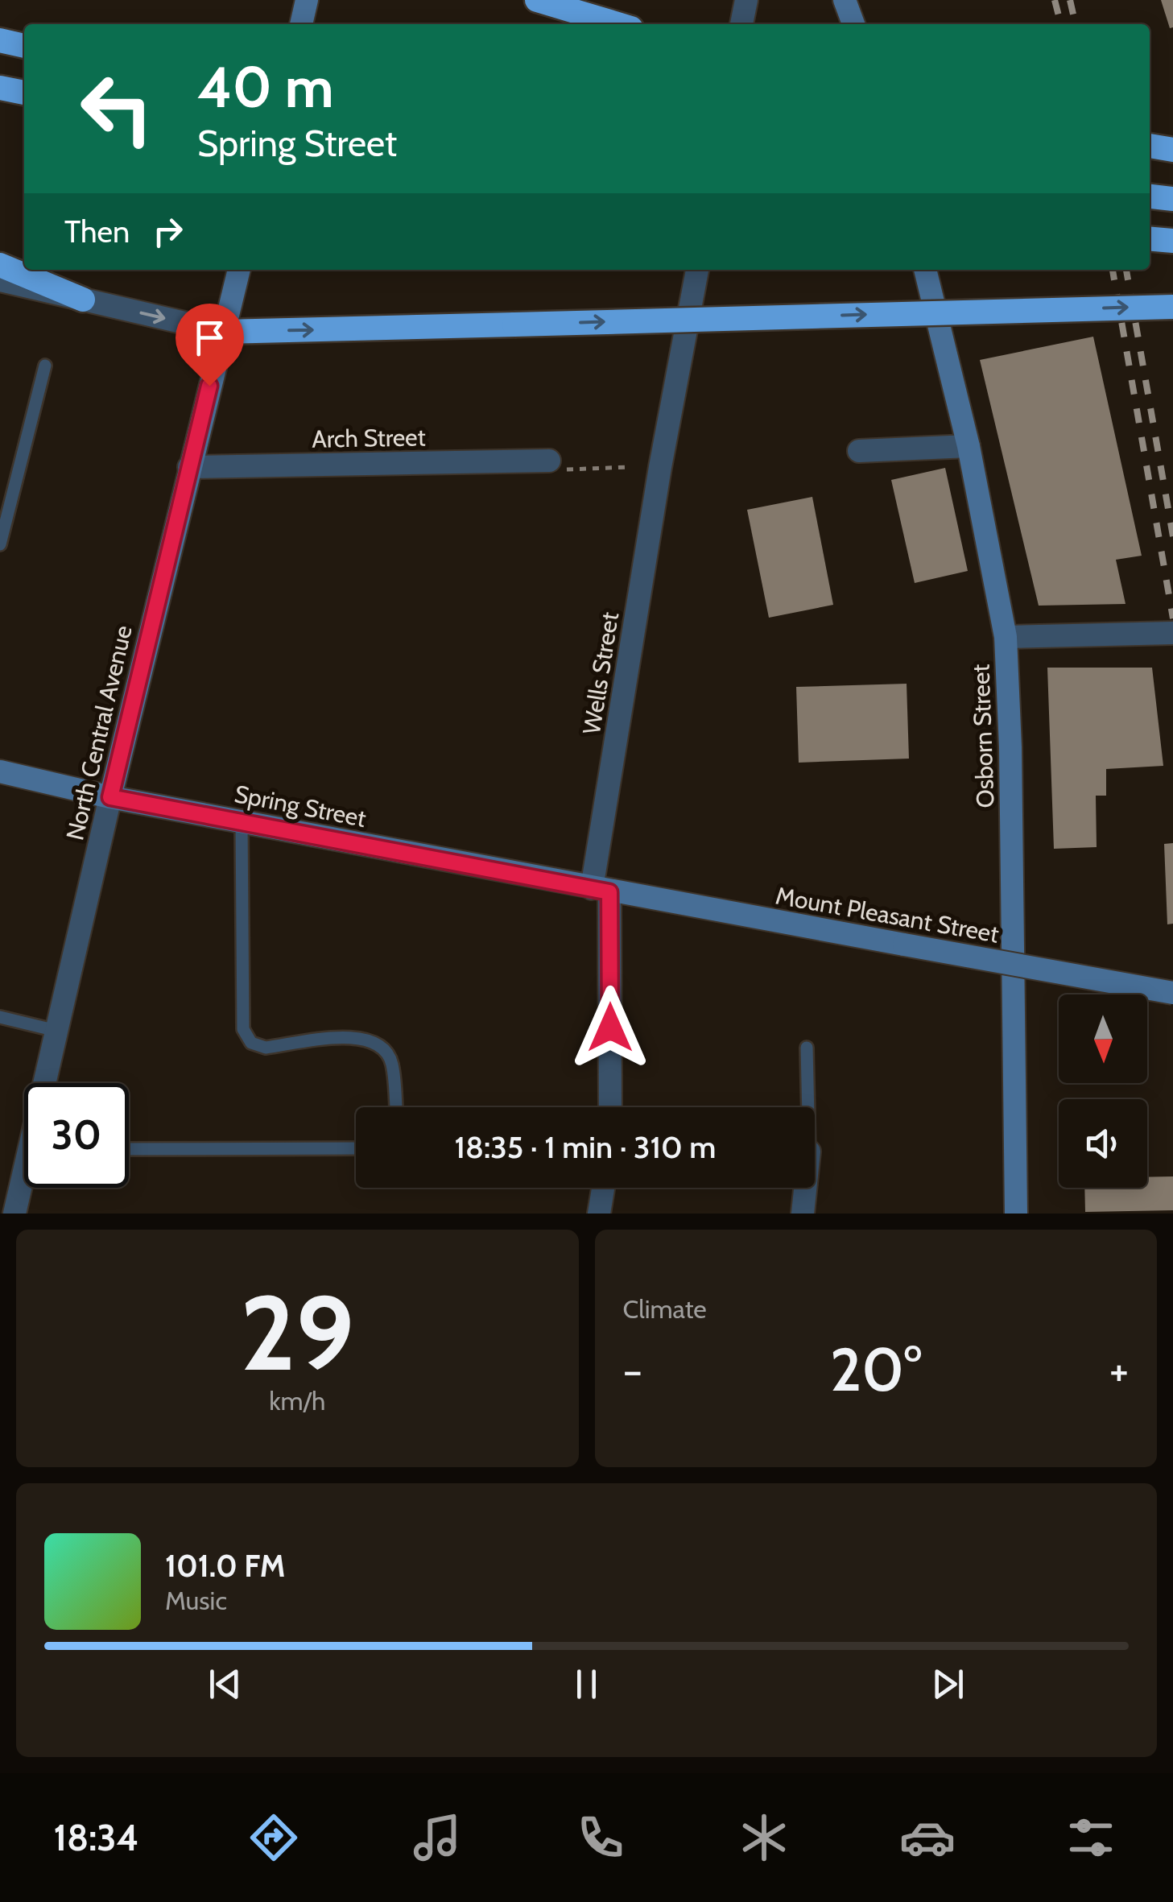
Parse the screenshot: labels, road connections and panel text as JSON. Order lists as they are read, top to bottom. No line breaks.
{"streets":{"main road":["North Central Avenue","Osborn Street","Spring Street","Mount Pleasant Street"],"street":["Arch Street","Wells Street"]},"crossings":[["Arch Street","North Central Avenue"],["Wells Street","Spring Street"],["Wells Street","Mount Pleasant Street"],["North Central Avenue","Spring Street"],["Spring Street","Mount Pleasant Street"]],"north":"bottom","page":{"turn":["40 m","Spring Street"],"then":"Then","limit":"30","trip":"18:35 · 1 min · 310 m","tile":[["29","km/h"],"Climate"],"heat":["−","20°","+"],"song":["101.0 FM","Music"],"tabs":"18:34"}}
